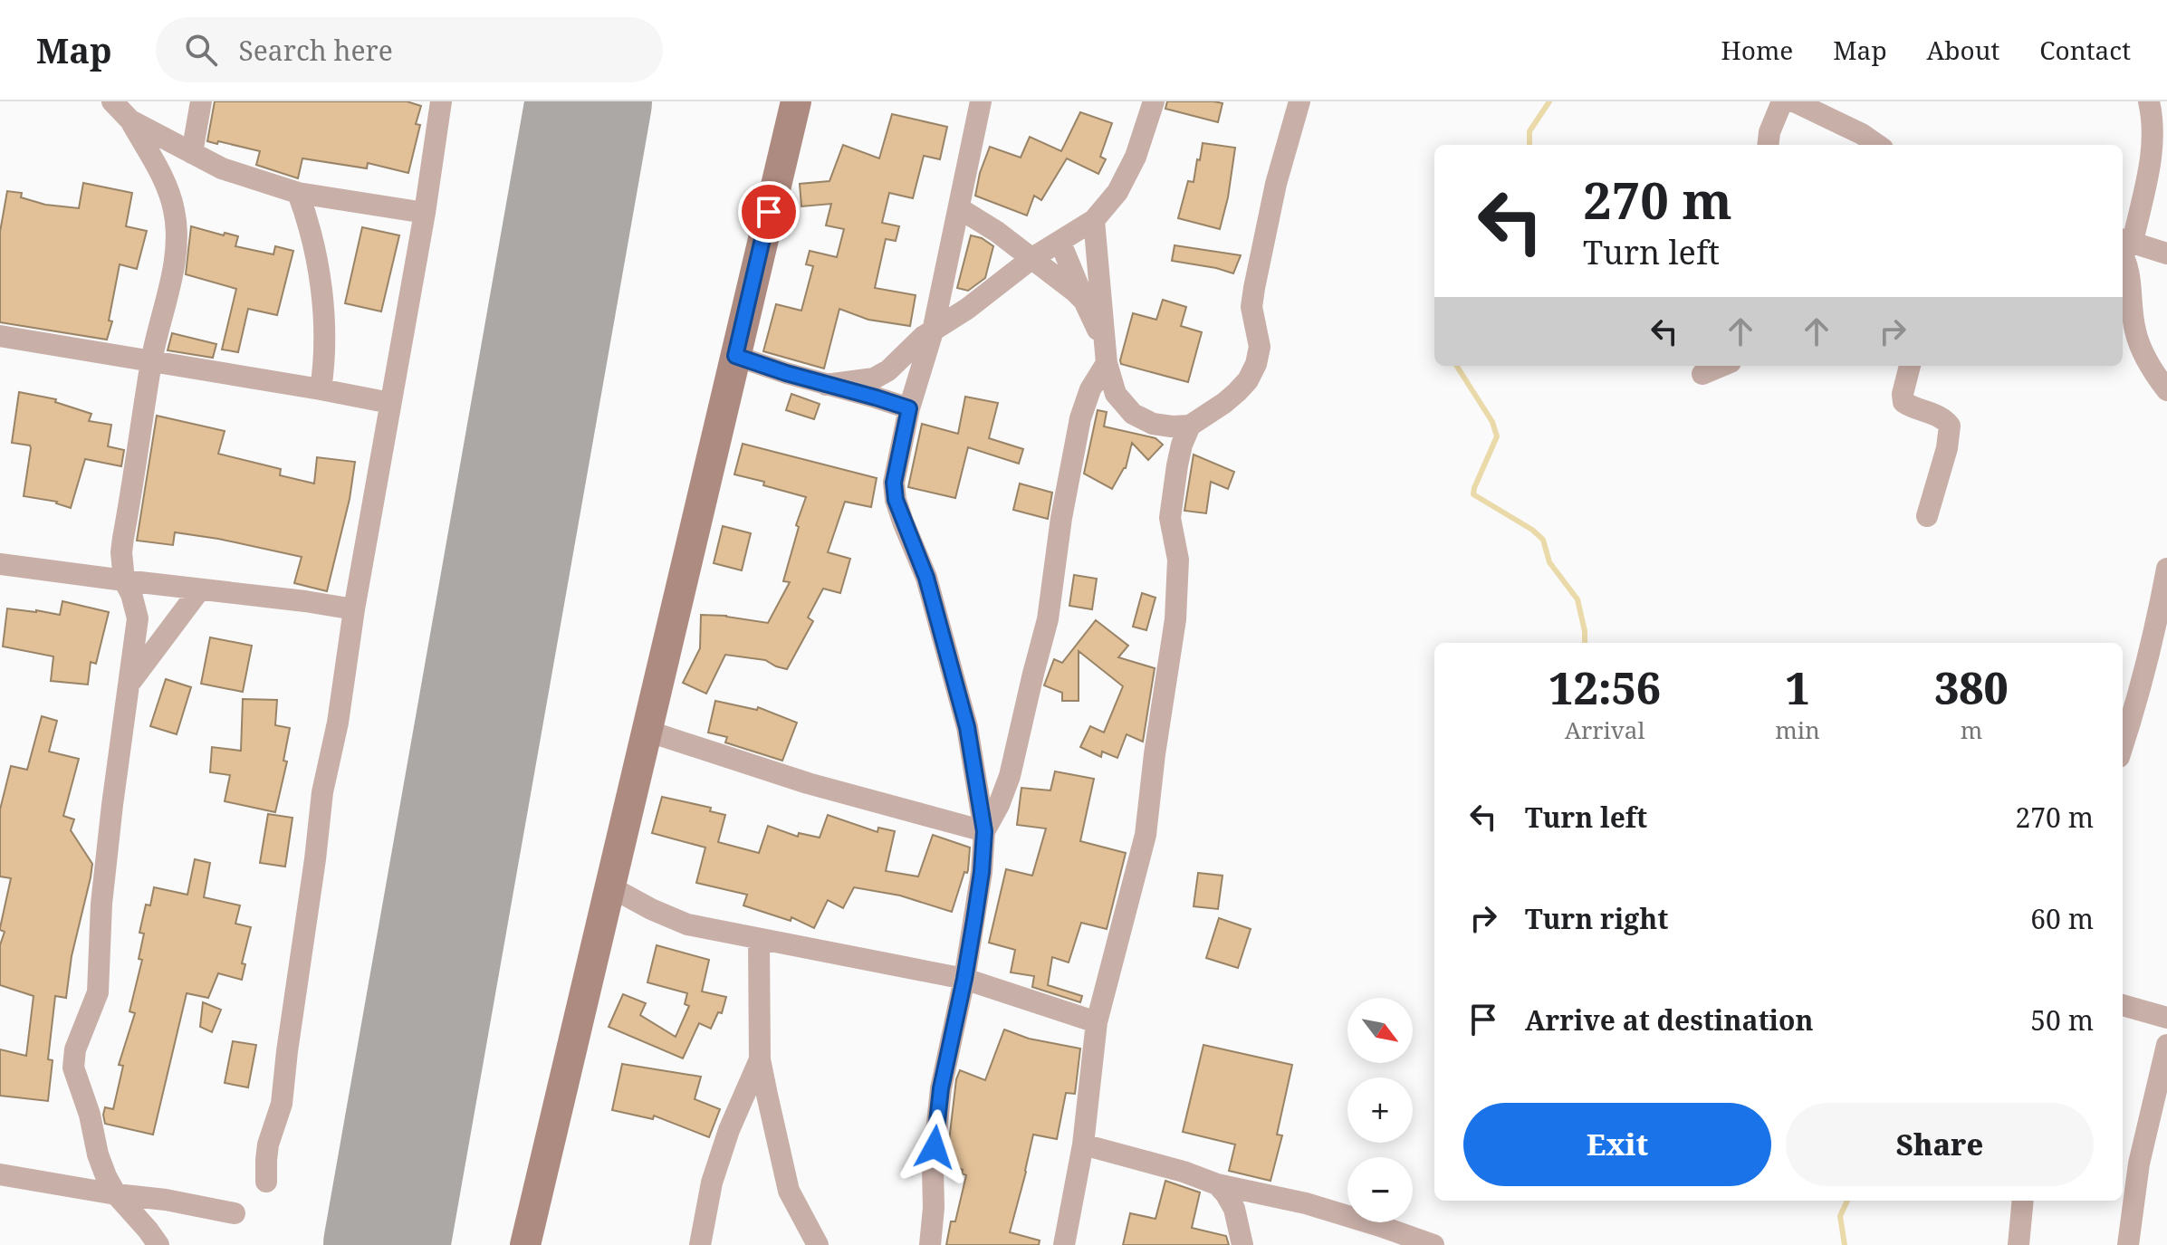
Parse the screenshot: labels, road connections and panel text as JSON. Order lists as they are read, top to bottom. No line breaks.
{"north":"bottom right","page":{"header":"Map","search":"Search here","nav":["Home","Map","About","Contact"],"turn":["270 m","Turn left"],"eta":["12:56","Arrival","1","min","380","m"],"list":[{"name":"Turn left","value":"270 m"},{"name":"Turn right","value":"60 m"},{"name":"Arrive at destination","value":"50 m"}],"map_buttons":["+","−"],"buttons":["Exit","Share"]}}
